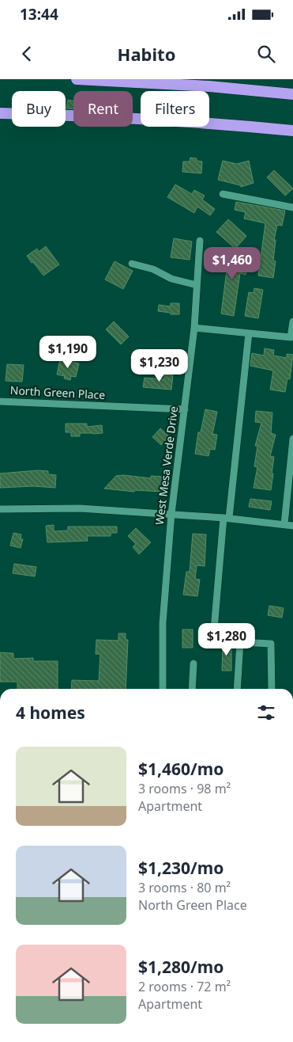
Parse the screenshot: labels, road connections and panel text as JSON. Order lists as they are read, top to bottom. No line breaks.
{"streets":{"street":["North Green Place","West Mesa Verde Drive"]},"crossings":[["North Green Place","West Mesa Verde Drive"]],"page":{"status":"13:44","header":"Habito","chip":["Buy","Rent","Filters"],"price":["$1,460","$1,190","$1,230","$1,280"],"heading":"4 homes","list":[{"name":"$1,460/mo","note":"3 rooms · 98 m² · Apartment"},{"name":"$1,230/mo","note":"3 rooms · 80 m² · North Green Place"},{"name":"$1,280/mo","note":"2 rooms · 72 m² · Apartment"}]}}
